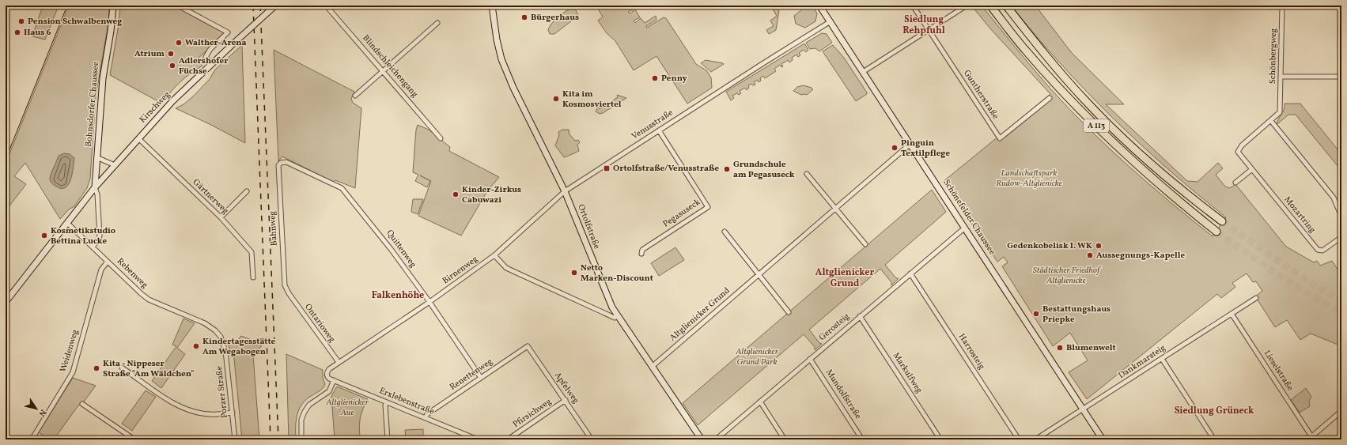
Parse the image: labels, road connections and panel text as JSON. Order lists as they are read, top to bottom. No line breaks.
{"streets":{"highway":["A 113"],"street":["Schönbergweg","Blindschleichengang","Guntherstraße","Bohnsdorfer Chaussee","Kirschweg","Venusstraße","Gärtnerweg","Pegasuseck","Mozartring","Schönefelder Chaussee","Ortolfstraße","Bahnweg","Quittenweg","Birnenweg","Rebenweg","Altglienicker Grund","Ontarioweg","Gerosteig","Weidenweg","Harrosteig","Dankmarsteig","Lieselstraße","Markulfweg","Renettenweg","Apfelweg","Porzer Straße","Mundolfstraße","Erxlebenstraße","Pfirsichweg"]},"crossings":[["Schönbergweg","Mozartring"],["Bohnsdorfer Chaussee","Kirschweg"],["Kirschweg","Gärtnerweg"],["Kirschweg","Rebenweg"],["Venusstraße","Pegasuseck"],["Venusstraße","Schönefelder Chaussee"],["Venusstraße","Ortolfstraße"],["Venusstraße","Birnenweg"],["Schönefelder Chaussee","Altglienicker Grund"],["Schönefelder Chaussee","Gerosteig"],["Schönefelder Chaussee","Dankmarsteig"],["Ortolfstraße","Altglienicker Grund"],["Bahnweg","Quittenweg"],["Bahnweg","Ontarioweg"],["Quittenweg","Birnenweg"],["Quittenweg","Renettenweg"],["Birnenweg","Ontarioweg"],["Birnenweg","Erxlebenstraße"],["Rebenweg","Weidenweg"],["Rebenweg","Porzer Straße"],["Gerosteig","Harrosteig"],["Gerosteig","Markulfweg"],["Gerosteig","Mundolfstraße"],["Dankmarsteig","Lieselstraße"],["Renettenweg","Apfelweg"],["Renettenweg","Erxlebenstraße"],["Apfelweg","Pfirsichweg"]],"districts":["Siedlung Rehpfuhl","Altglienicker Grund","Falkenhöhe","Siedlung Grüneck"],"parks":["Landschaftspark Rudow-Altglienicke","Städtischer Friedhof Altglienicke","Altglienicker Grund Park","Altglienicker Aue"],"places":{"other":["Bürgerhaus","Pension Schwalbenweg","Haus 6","Walther-Arena","Atrium","Adlershofer Füchse","Penny","Kita im Kosmosviertel","Pinguin Textilpflege","Grundschule am Pegasuseck","Kinder-Zirkus Cabuwazi","Kosmetikstudio Bettina Lucke","Gedenkobelisk I. WK","Aussegnungs-Kapelle","Netto Marken-Discount","Bestattungshaus Priepke","Kindertagesstätte Am Wegabogen","Blumenwelt","Kita - Nippeser Straße \"Am Wäldchen\""],"transit":["Ortolfstraße/Venusstraße"]},"north":"bottom right"}
